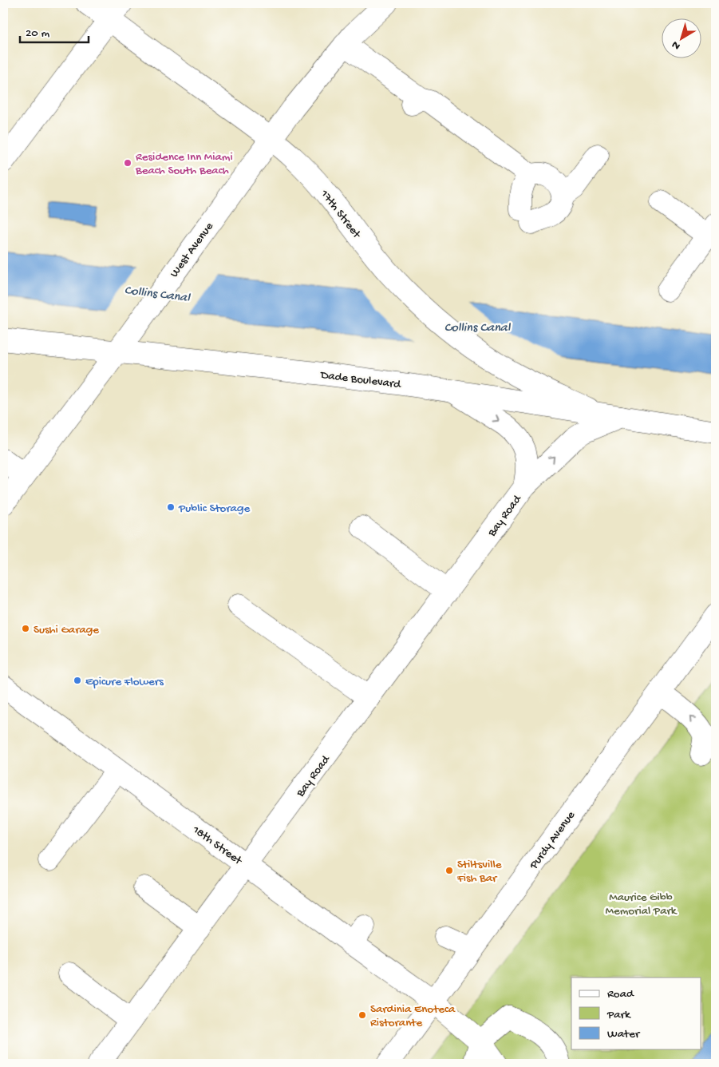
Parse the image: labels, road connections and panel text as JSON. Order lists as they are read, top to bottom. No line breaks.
{"streets":{"street":["17th Street","West Avenue","Dade Boulevard","Bay Road","Purdy Avenue","18th Street"]},"crossings":[["17th Street","West Avenue"],["17th Street","Dade Boulevard"],["West Avenue","Dade Boulevard"],["Dade Boulevard","Bay Road"],["Bay Road","18th Street"],["Purdy Avenue","18th Street"]],"water":["Collins Canal"],"parks":["Maurice Gibb Memorial Park"],"places":["Residence Inn Miami Beach South Beach","Public Storage","Sushi Garage","Epicure Flowers","Stiltsville Fish Bar","Sardinia Enoteca Ristorante"],"legend":["Road","Park","Water"],"scale_bar":"20 m","north":"bottom left"}
